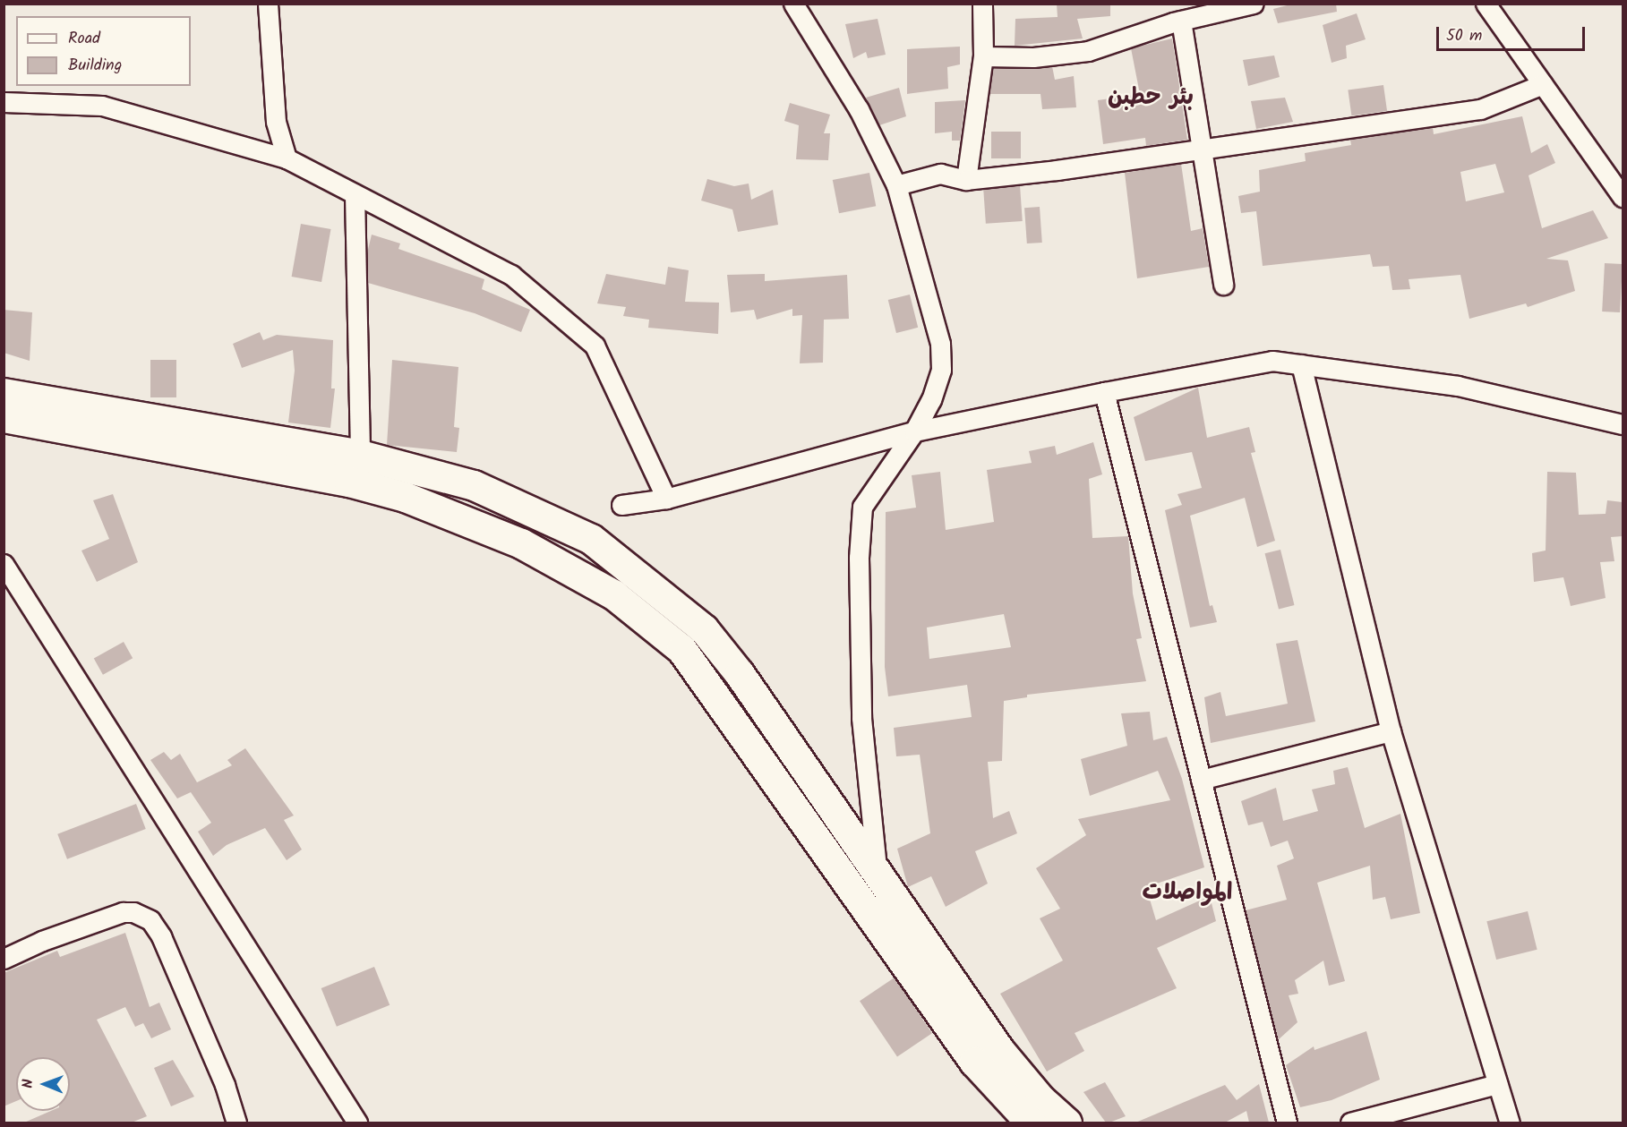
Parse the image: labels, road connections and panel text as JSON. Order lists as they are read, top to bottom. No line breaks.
{"districts":["بئر حطبن","المواصلات"],"legend":["Road","Building"],"scale_bar":"50 m","north":"left"}
